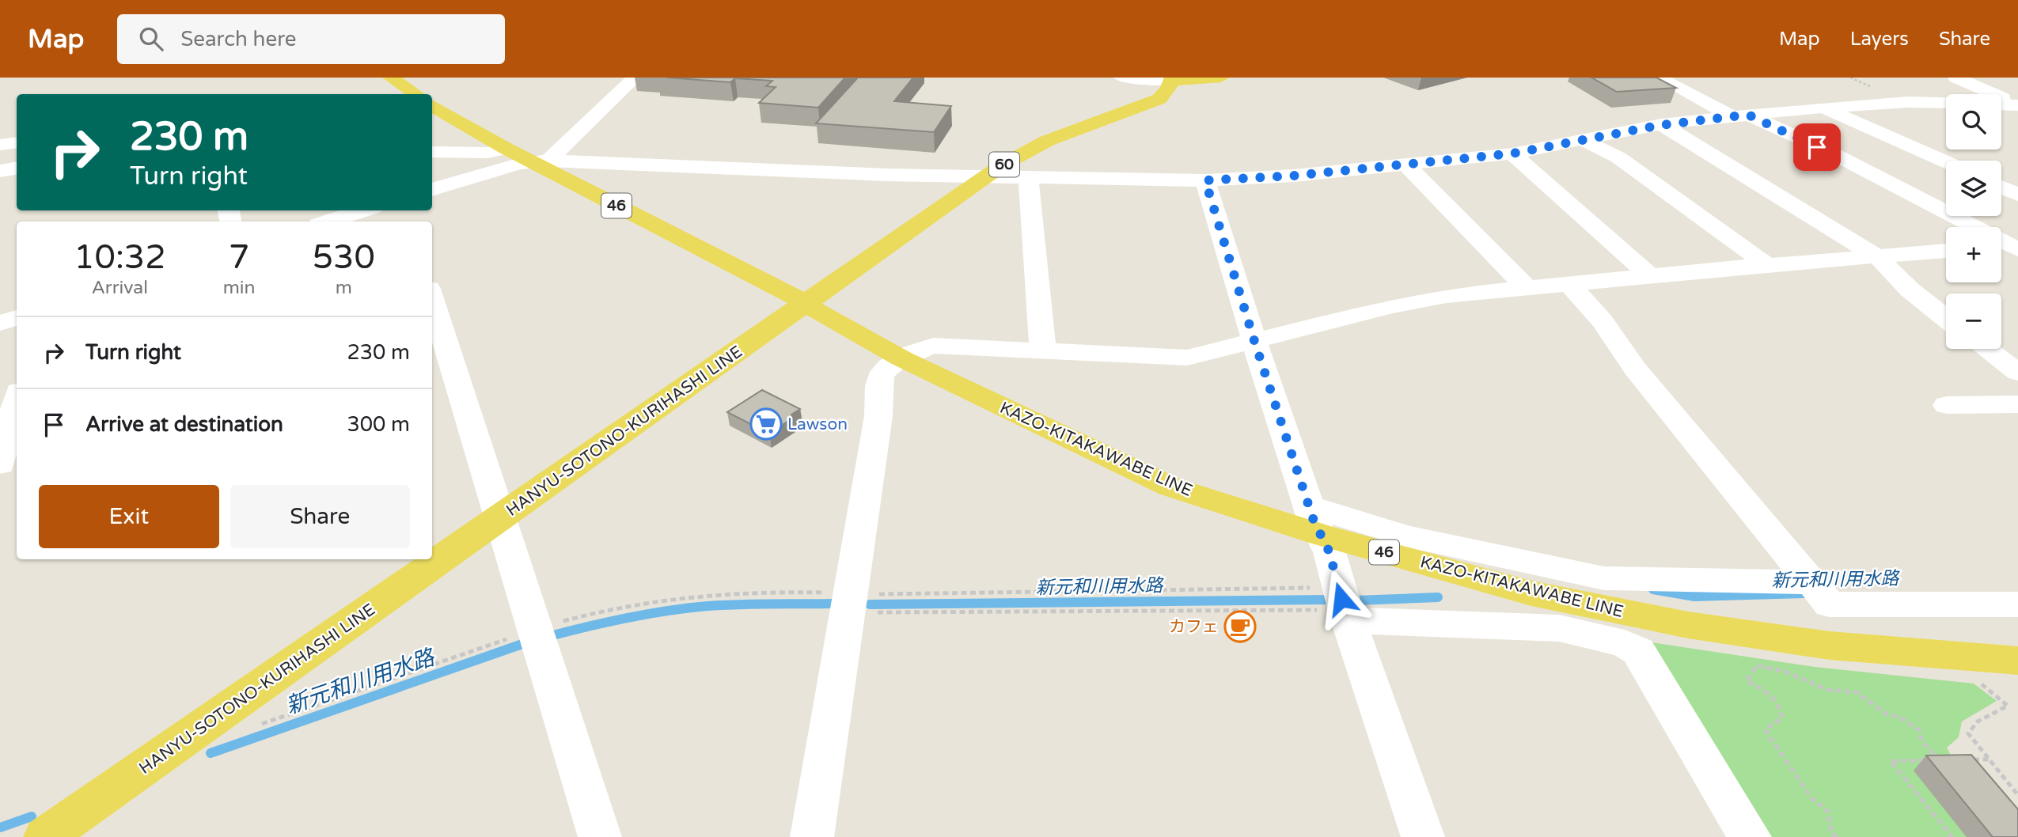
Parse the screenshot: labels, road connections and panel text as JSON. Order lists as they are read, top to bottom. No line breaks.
{"streets":{"main road":["60","46","HANYU-SOTONO-KURIHASHI LINE","KAZO-KITAKAWABE LINE"]},"crossings":[["HANYU-SOTONO-KURIHASHI LINE","KAZO-KITAKAWABE LINE"]],"water":["新元和川用水路"],"places":{"supermarket":["Lawson"],"cafe":["カフェ"]},"page":{"header":"Map","search":"Search here","nav":["Map","Layers","Share"],"map_buttons":["+","−"],"turn":["230 m","Turn right"],"eta":["10:32","Arrival","7","min","530","m"],"list":[{"name":"Turn right","value":"230 m"},{"name":"Arrive at destination","value":"300 m"}],"buttons":["Exit","Share"]}}
